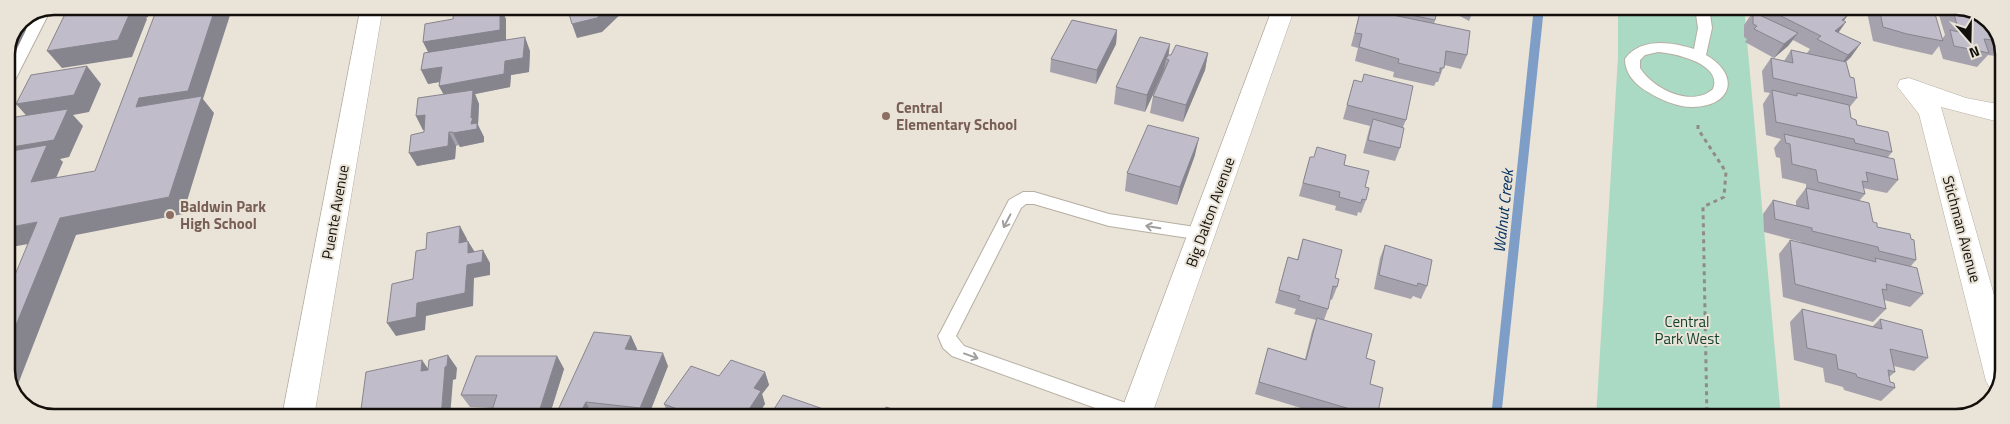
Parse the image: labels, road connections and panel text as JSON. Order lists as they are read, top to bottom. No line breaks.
{"streets":{"street":["Puente Avenue","Big Dalton Avenue","Stichman Avenue"]},"water":["Walnut Creek"],"parks":["Central Park West"],"places":["Central Elementary School","Baldwin Park High School"],"north":"bottom"}
